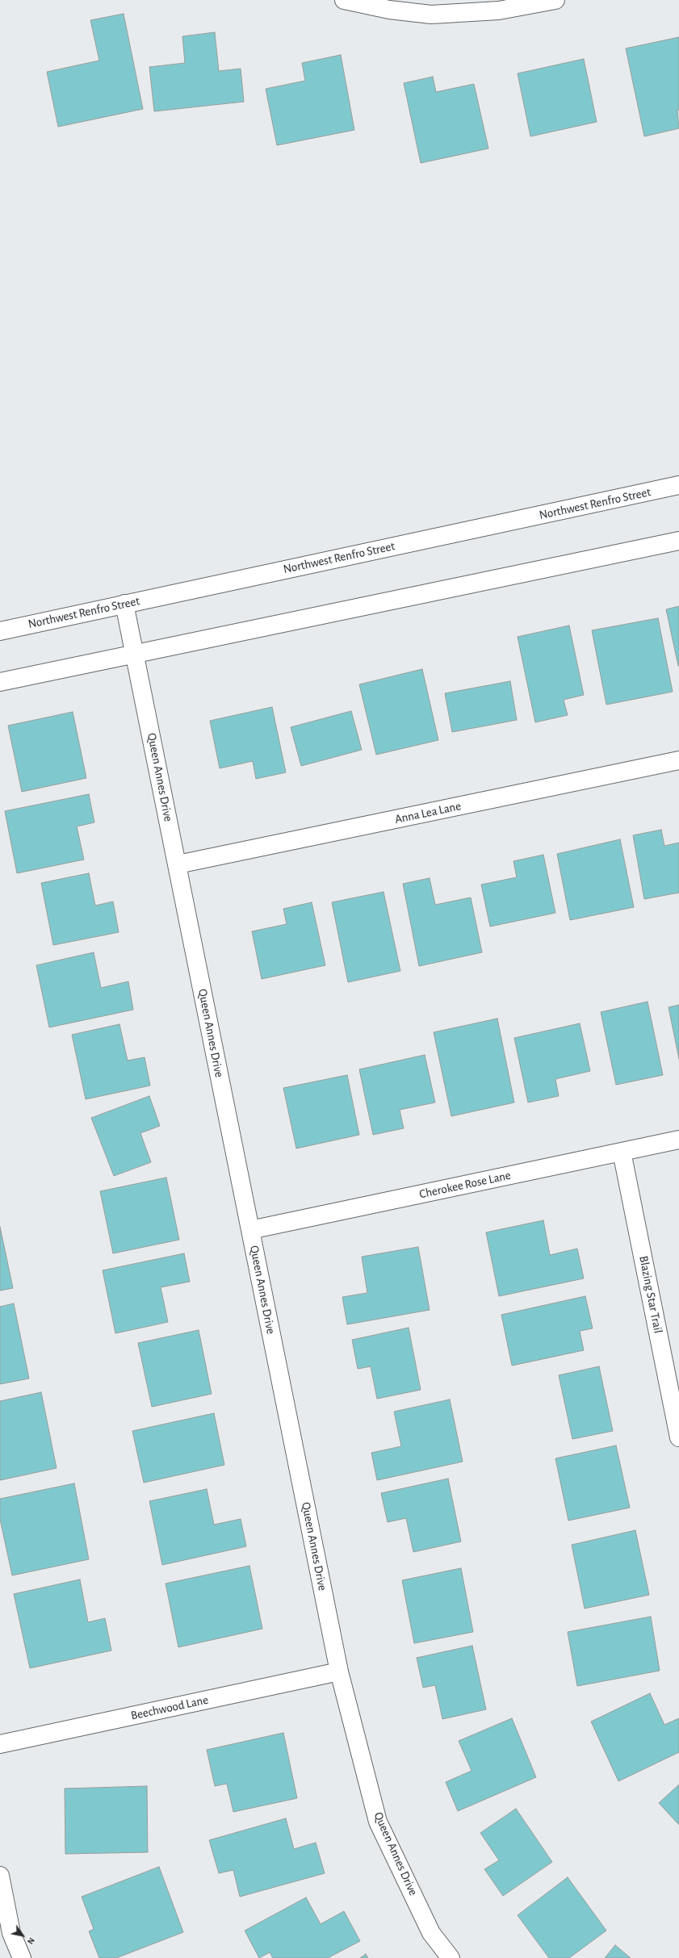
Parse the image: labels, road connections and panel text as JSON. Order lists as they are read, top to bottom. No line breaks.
{"streets":{"street":["Northwest Renfro Street","Queen Annes Drive","Anna Lea Lane","Cherokee Rose Lane","Blazing Star Trail","Beechwood Lane"]},"crossings":[["Northwest Renfro Street","Queen Annes Drive"],["Queen Annes Drive","Anna Lea Lane"],["Queen Annes Drive","Cherokee Rose Lane"],["Queen Annes Drive","Beechwood Lane"],["Cherokee Rose Lane","Blazing Star Trail"]],"north":"bottom right"}
